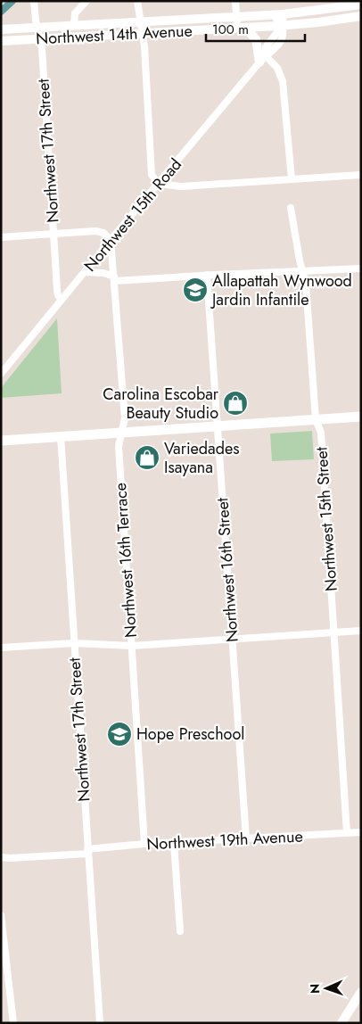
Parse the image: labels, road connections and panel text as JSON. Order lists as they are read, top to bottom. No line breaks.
{"streets":{"street":["Northwest 14th Avenue","Northwest 17th Street","Northwest 15th Road","Northwest 15th Street","Northwest 16th Terrace","Northwest 16th Street","Northwest 19th Avenue"]},"crossings":[["Northwest 14th Avenue","Northwest 17th Street"],["Northwest 14th Avenue","Northwest 15th Road"],["Northwest 17th Street","Northwest 15th Road"],["Northwest 17th Street","Northwest 19th Avenue"],["Northwest 15th Road","Northwest 16th Terrace"],["Northwest 15th Street","Northwest 19th Avenue"],["Northwest 16th Terrace","Northwest 19th Avenue"],["Northwest 16th Street","Northwest 19th Avenue"]],"places":{"school or university":["Allapattah Wynwood Jardin Infantile","Hope Preschool"],"shop":["Carolina Escobar Beauty Studio","Variedades Isayana"]},"scale_bar":"100 m","north":"left"}
